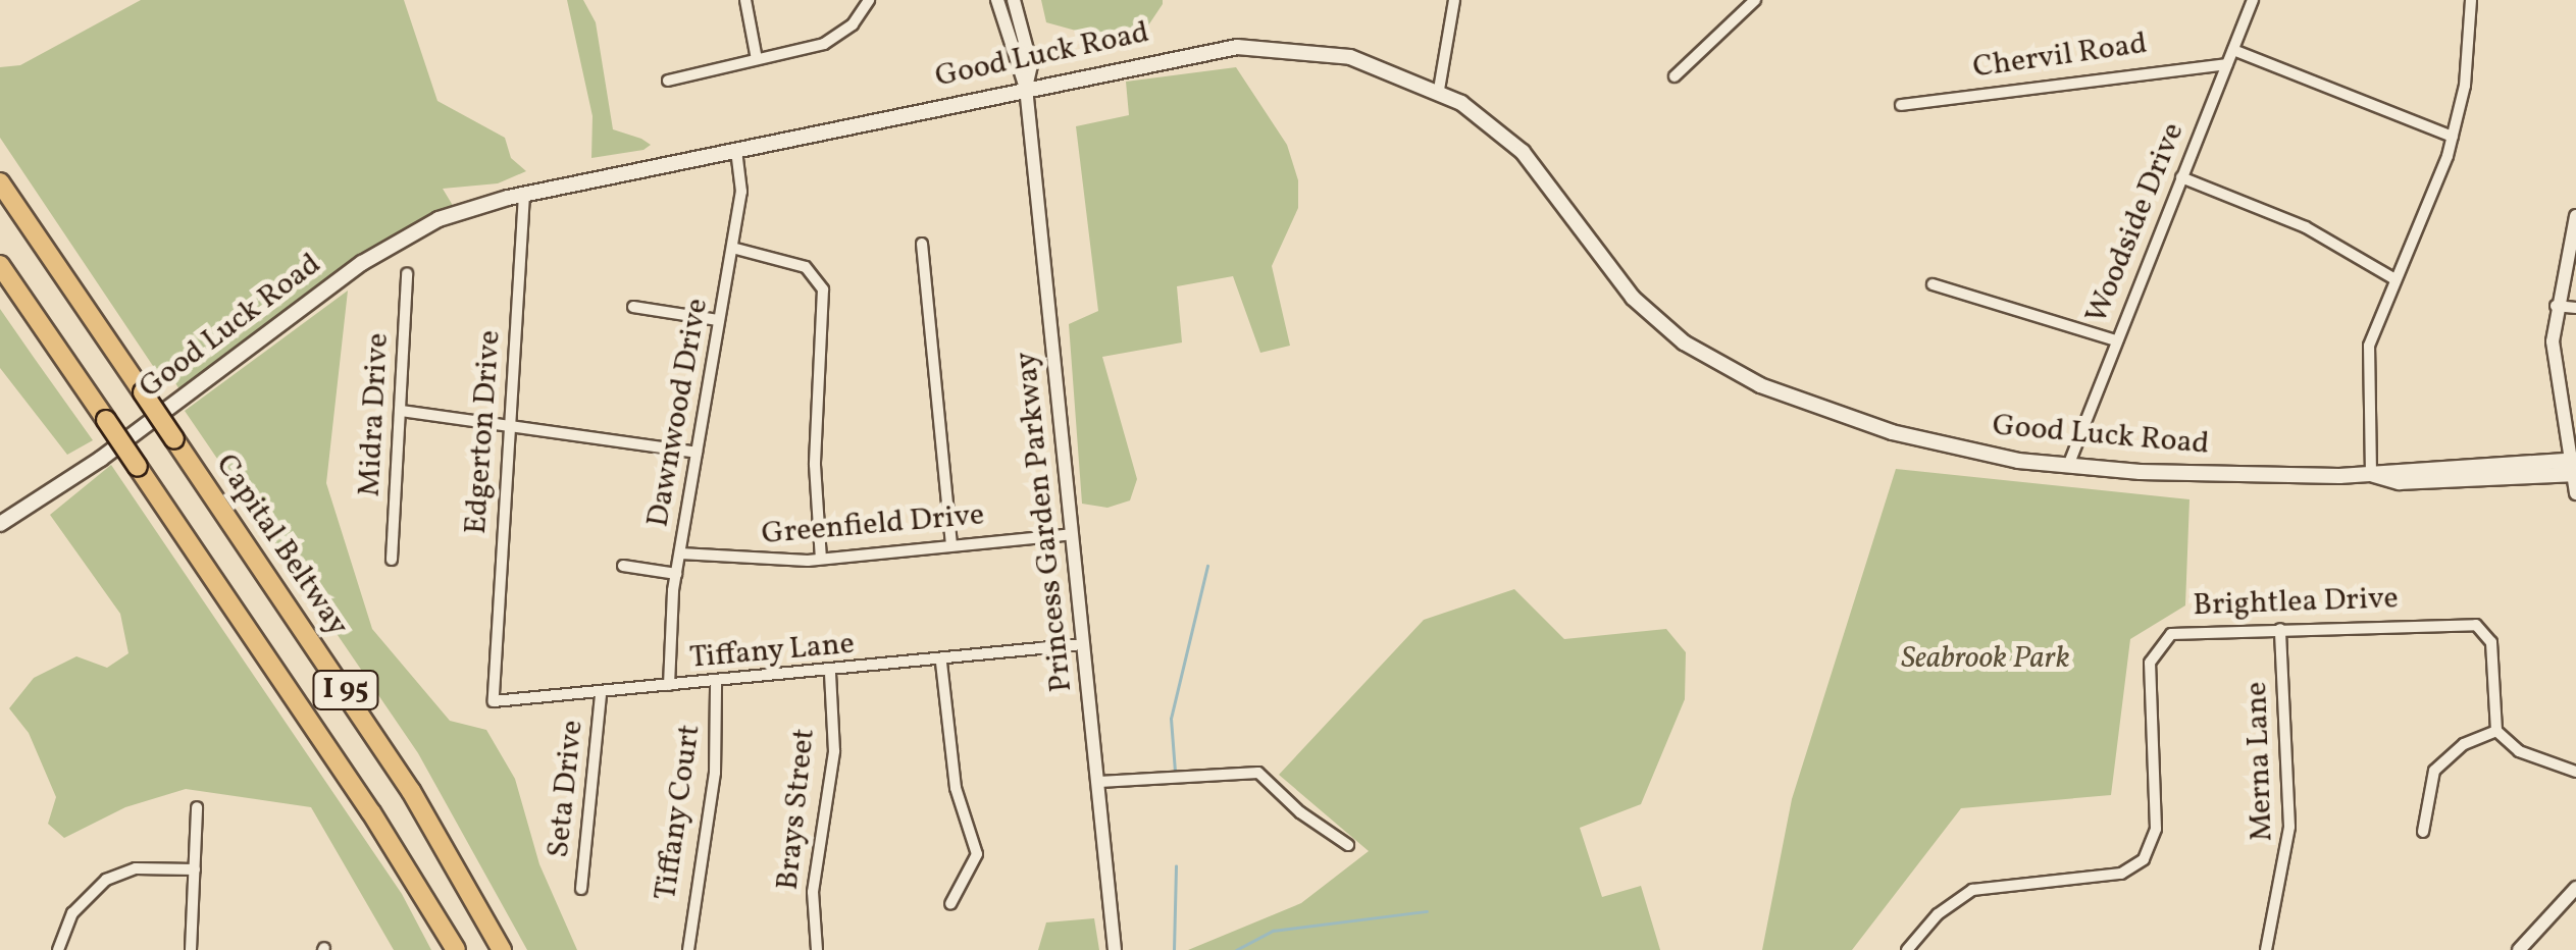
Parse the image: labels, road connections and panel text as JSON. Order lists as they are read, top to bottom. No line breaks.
{"streets":{"highway":["Capital Beltway","I 95"],"main road":["Good Luck Road"],"street":["Chervil Road","Woodside Drive","Dawnwood Drive","Midra Drive","Edgerton Drive","Princess Garden Parkway","Greenfield Drive","Brightlea Drive","Tiffany Lane","Merna Lane","Seta Drive","Brays Street","Tiffany Court"]},"crossings":[["Good Luck Road","Woodside Drive"],["Good Luck Road","Dawnwood Drive"],["Good Luck Road","Edgerton Drive"],["Good Luck Road","Princess Garden Parkway"],["Chervil Road","Woodside Drive"],["Dawnwood Drive","Greenfield Drive"],["Dawnwood Drive","Tiffany Lane"],["Edgerton Drive","Tiffany Lane"],["Princess Garden Parkway","Greenfield Drive"],["Princess Garden Parkway","Tiffany Lane"],["Brightlea Drive","Merna Lane"],["Tiffany Lane","Seta Drive"],["Tiffany Lane","Brays Street"],["Tiffany Lane","Tiffany Court"]],"parks":["Seabrook Park"]}
